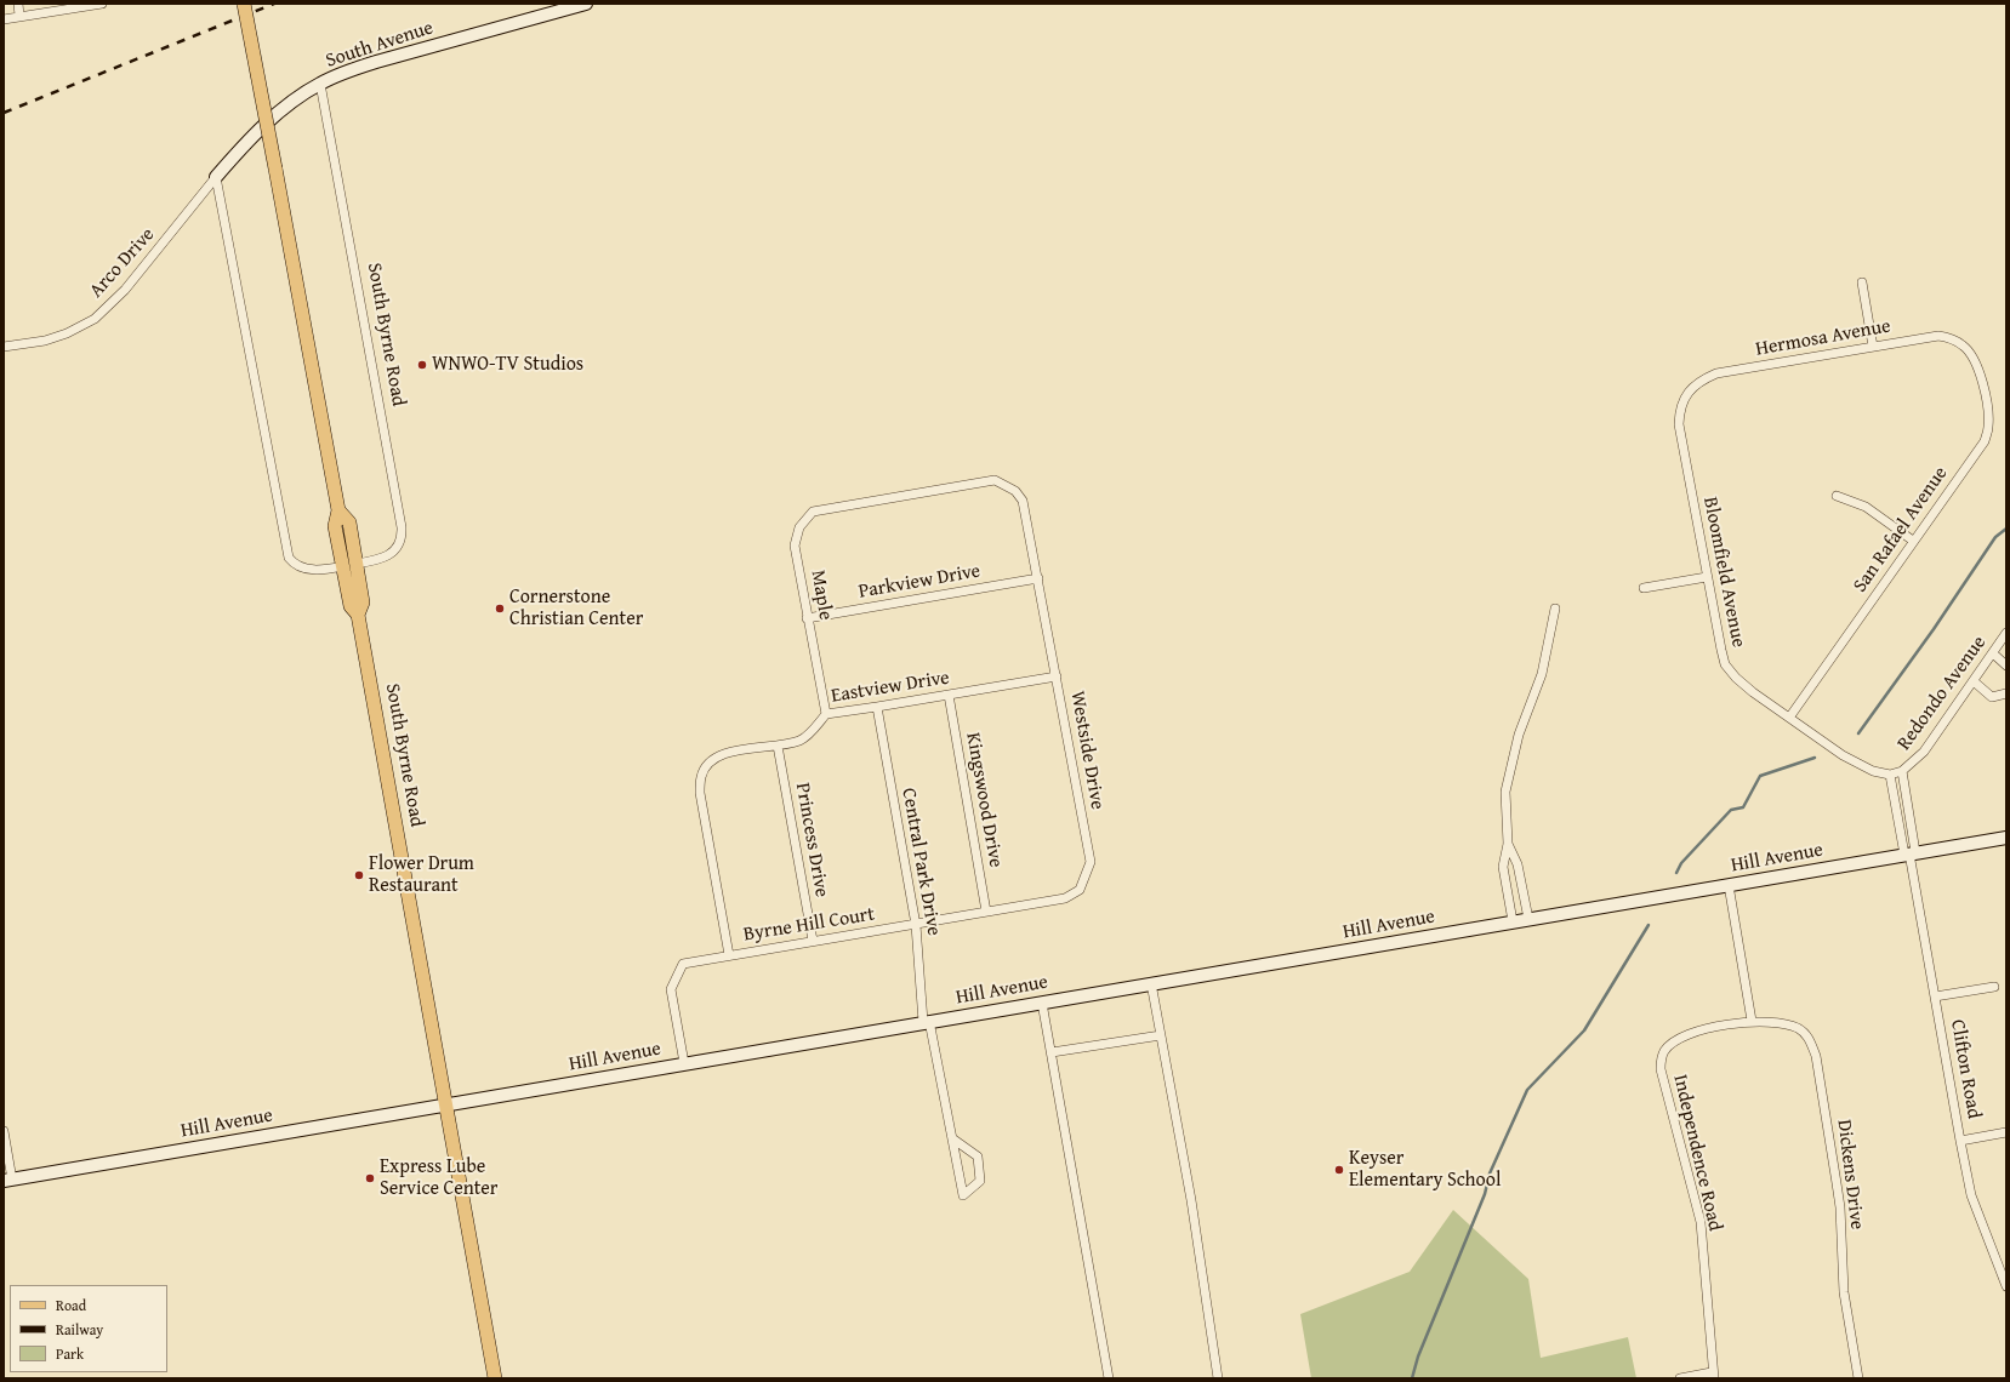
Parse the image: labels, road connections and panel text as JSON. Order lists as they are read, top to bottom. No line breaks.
{"streets":{"main road":["South Avenue","South Byrne Road","Hill Avenue"],"street":["Arco Drive","Hermosa Avenue","San Rafael Avenue","Bloomfield Avenue","Parkview Drive","Maple","Eastview Drive","Redondo Avenue","Westside Drive","Kingswood Drive","Princess Drive","Central Park Drive","Byrne Hill Court","Clifton Road","Independence Road","Dickens Drive"]},"crossings":[["South Avenue","Arco Drive"],["South Avenue","South Byrne Road"],["Arco Drive","South Byrne Road"],["South Byrne Road","Hill Avenue"],["Hermosa Avenue","San Rafael Avenue"],["Hermosa Avenue","Bloomfield Avenue"],["San Rafael Avenue","Bloomfield Avenue"],["Parkview Drive","Maple"],["Parkview Drive","Westside Drive"],["Maple","Eastview Drive"],["Maple","Westside Drive"],["Eastview Drive","Westside Drive"],["Eastview Drive","Kingswood Drive"],["Eastview Drive","Princess Drive"],["Eastview Drive","Central Park Drive"],["Eastview Drive","Byrne Hill Court"],["Westside Drive","Byrne Hill Court"],["Kingswood Drive","Byrne Hill Court"],["Princess Drive","Byrne Hill Court"],["Hill Avenue","Central Park Drive"],["Hill Avenue","Byrne Hill Court"],["Hill Avenue","Clifton Road"],["Central Park Drive","Byrne Hill Court"],["Independence Road","Dickens Drive"]],"places":["WNWO-TV Studios","Cornerstone Christian Center","Flower Drum Restaurant","Keyser Elementary School","Express Lube Service Center"],"legend":["Road","Railway","Park"]}
